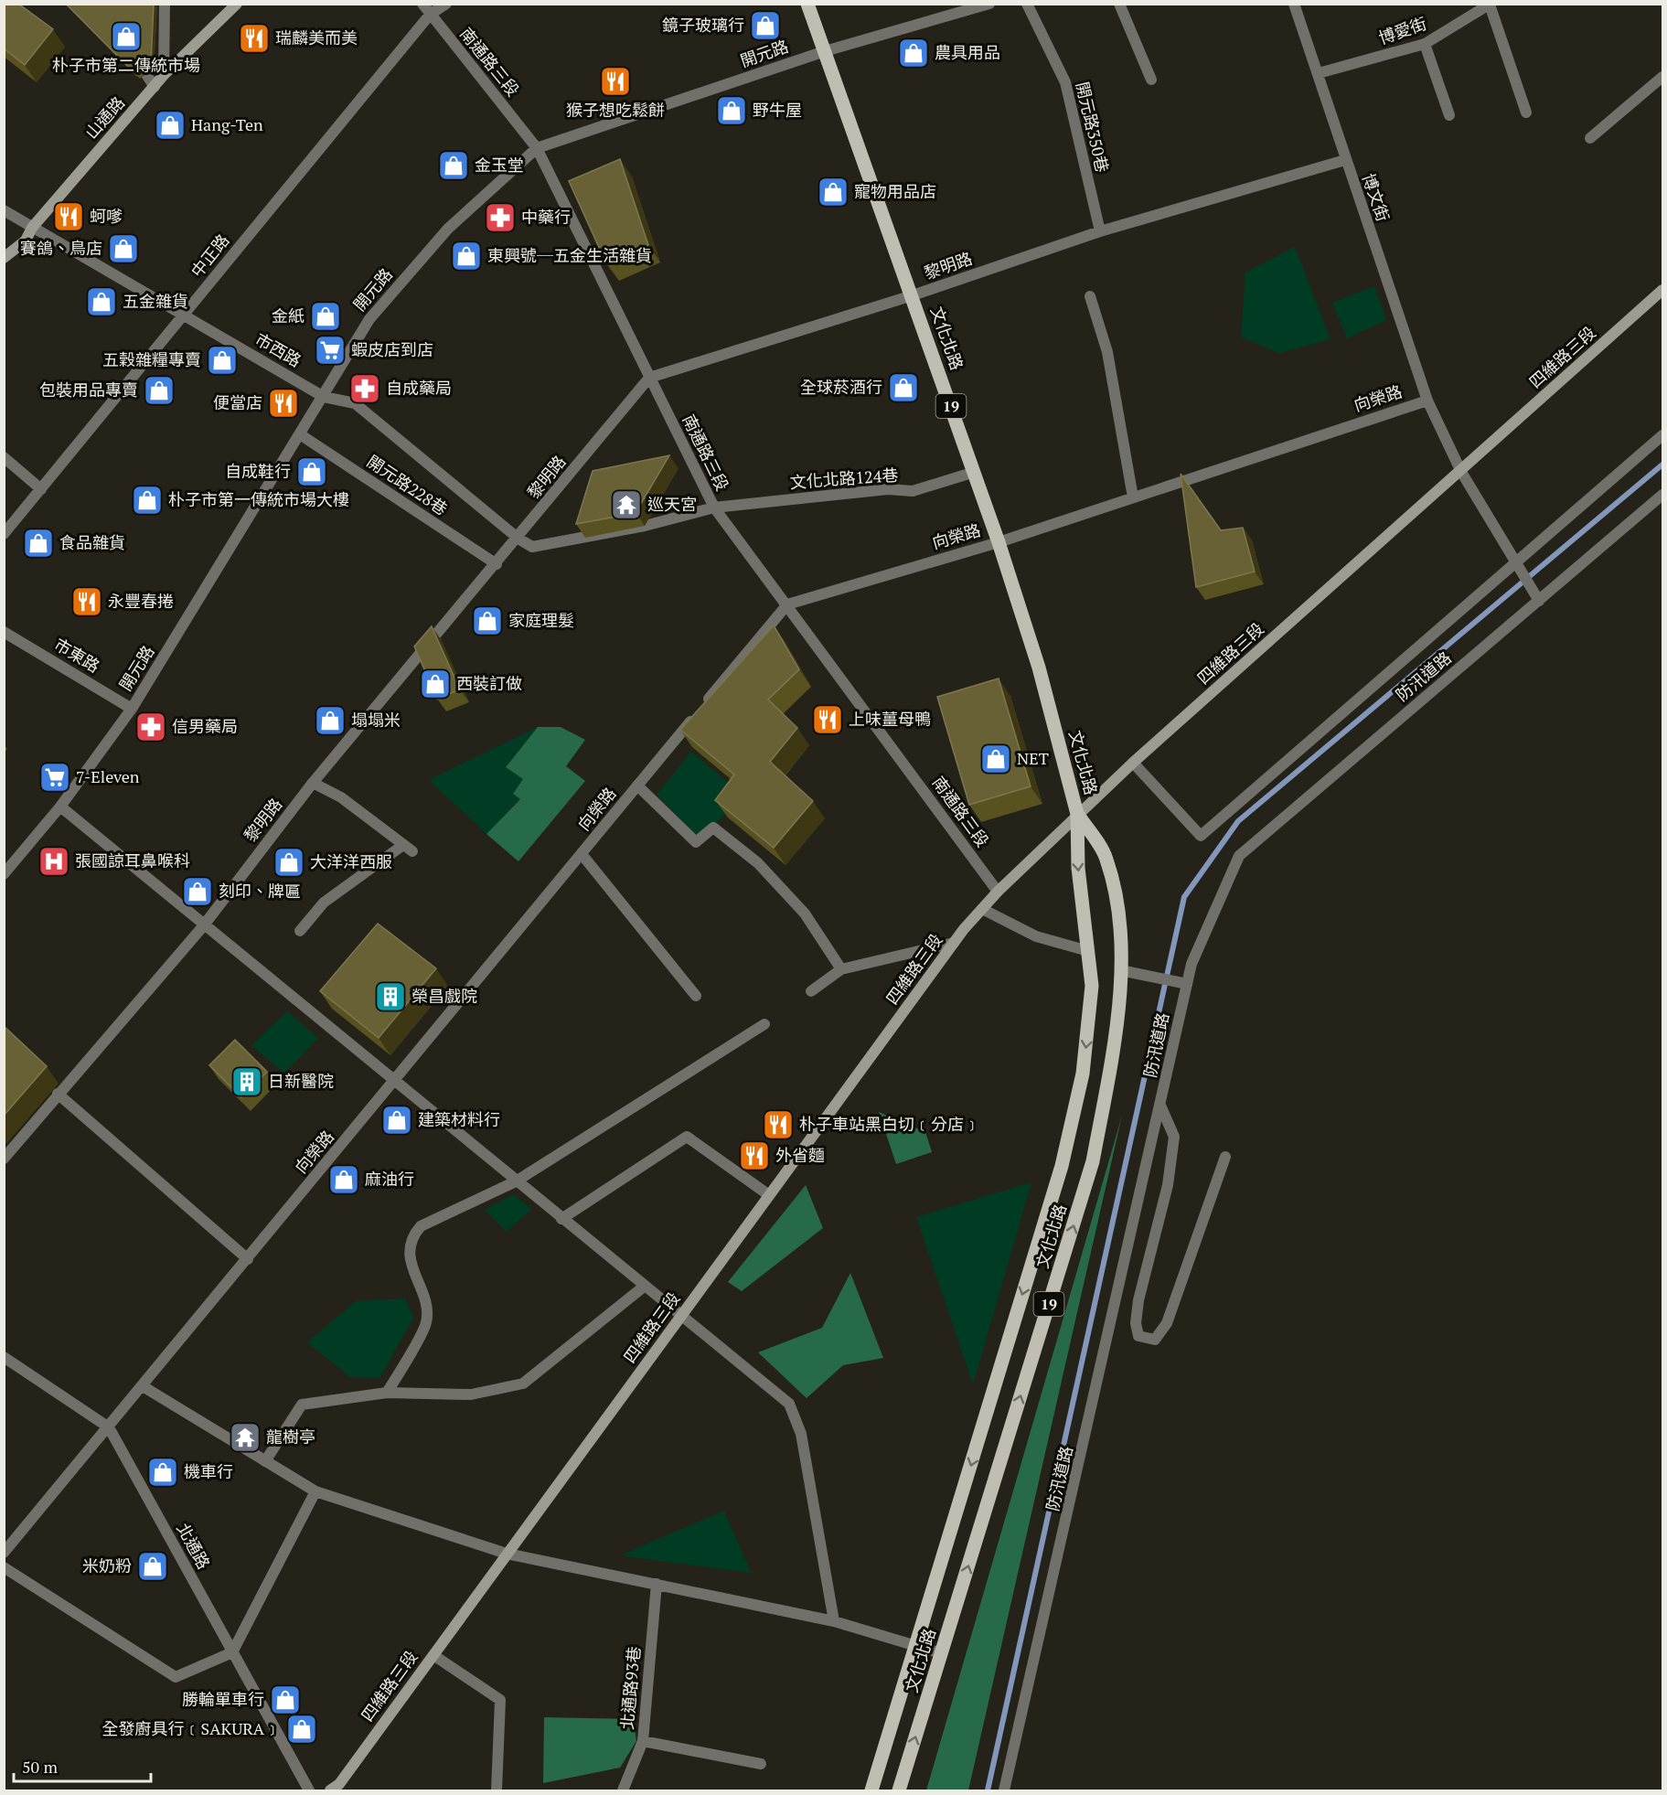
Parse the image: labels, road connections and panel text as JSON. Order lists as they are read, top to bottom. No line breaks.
{"streets":{"main road":["文化北路","19"],"street":["博愛街","開元路","南通路三段","山通路","開元路350巷","博文街","中正路","黎明路","市西路","四維路三段","向榮路","文化北路124巷","開元路228巷","市東路","防汛道路","北通路","北通路93巷"]},"crossings":[["博愛街","博文街"],["開元路","南通路三段"],["開元路","文化北路"],["開元路","市西路"],["開元路","開元路228巷"],["開元路","市東路"],["南通路三段","中正路"],["南通路三段","黎明路"],["南通路三段","四維路三段"],["南通路三段","向榮路"],["南通路三段","文化北路124巷"],["山通路","市西路"],["開元路350巷","黎明路"],["博文街","黎明路"],["博文街","四維路三段"],["博文街","向榮路"],["博文街","防汛道路"],["中正路","市西路"],["黎明路","文化北路"],["黎明路","市西路"],["黎明路","文化北路124巷"],["黎明路","開元路228巷"],["文化北路","四維路三段"],["文化北路","向榮路"],["文化北路","文化北路124巷"],["市西路","文化北路124巷"],["向榮路","北通路"]],"places":{"shop":["鏡子玻璃行","朴子市第二傳統市場","農具用品","野牛屋","Hang-Ten","金玉堂","寵物用品店","賽鴿、鳥店","東興號─五金生活雜貨","五金雜貨","金紙","五穀雜糧專賣","全球菸酒行","包裝用品專賣","自成鞋行","朴子市第一傳統市場大樓","食品雜貨","家庭理髮","西裝訂做","塌塌米","NET","大洋洋西服","刻印、牌匾","建築材料行","麻油行","機車行","米奶粉","勝輪單車行","全發廚具行﹝SAKURA﹞"],"restaurant":["瑞麟美而美","猴子想吃鬆餅","蚵嗲","便當店","永豐春捲","上味薑母鴨","朴子車站黑白切﹝分店﹞","外省麵"],"pharmacy":["中藥行","自成藥局","信男藥局"],"supermarket":["蝦皮店到店","7-Eleven"],"temple":["巡天宮","龍樹亭"],"hospital":["張國諒耳鼻喉科"],"building":["榮昌戲院","日新醫院"]},"scale_bar":"50 m"}
